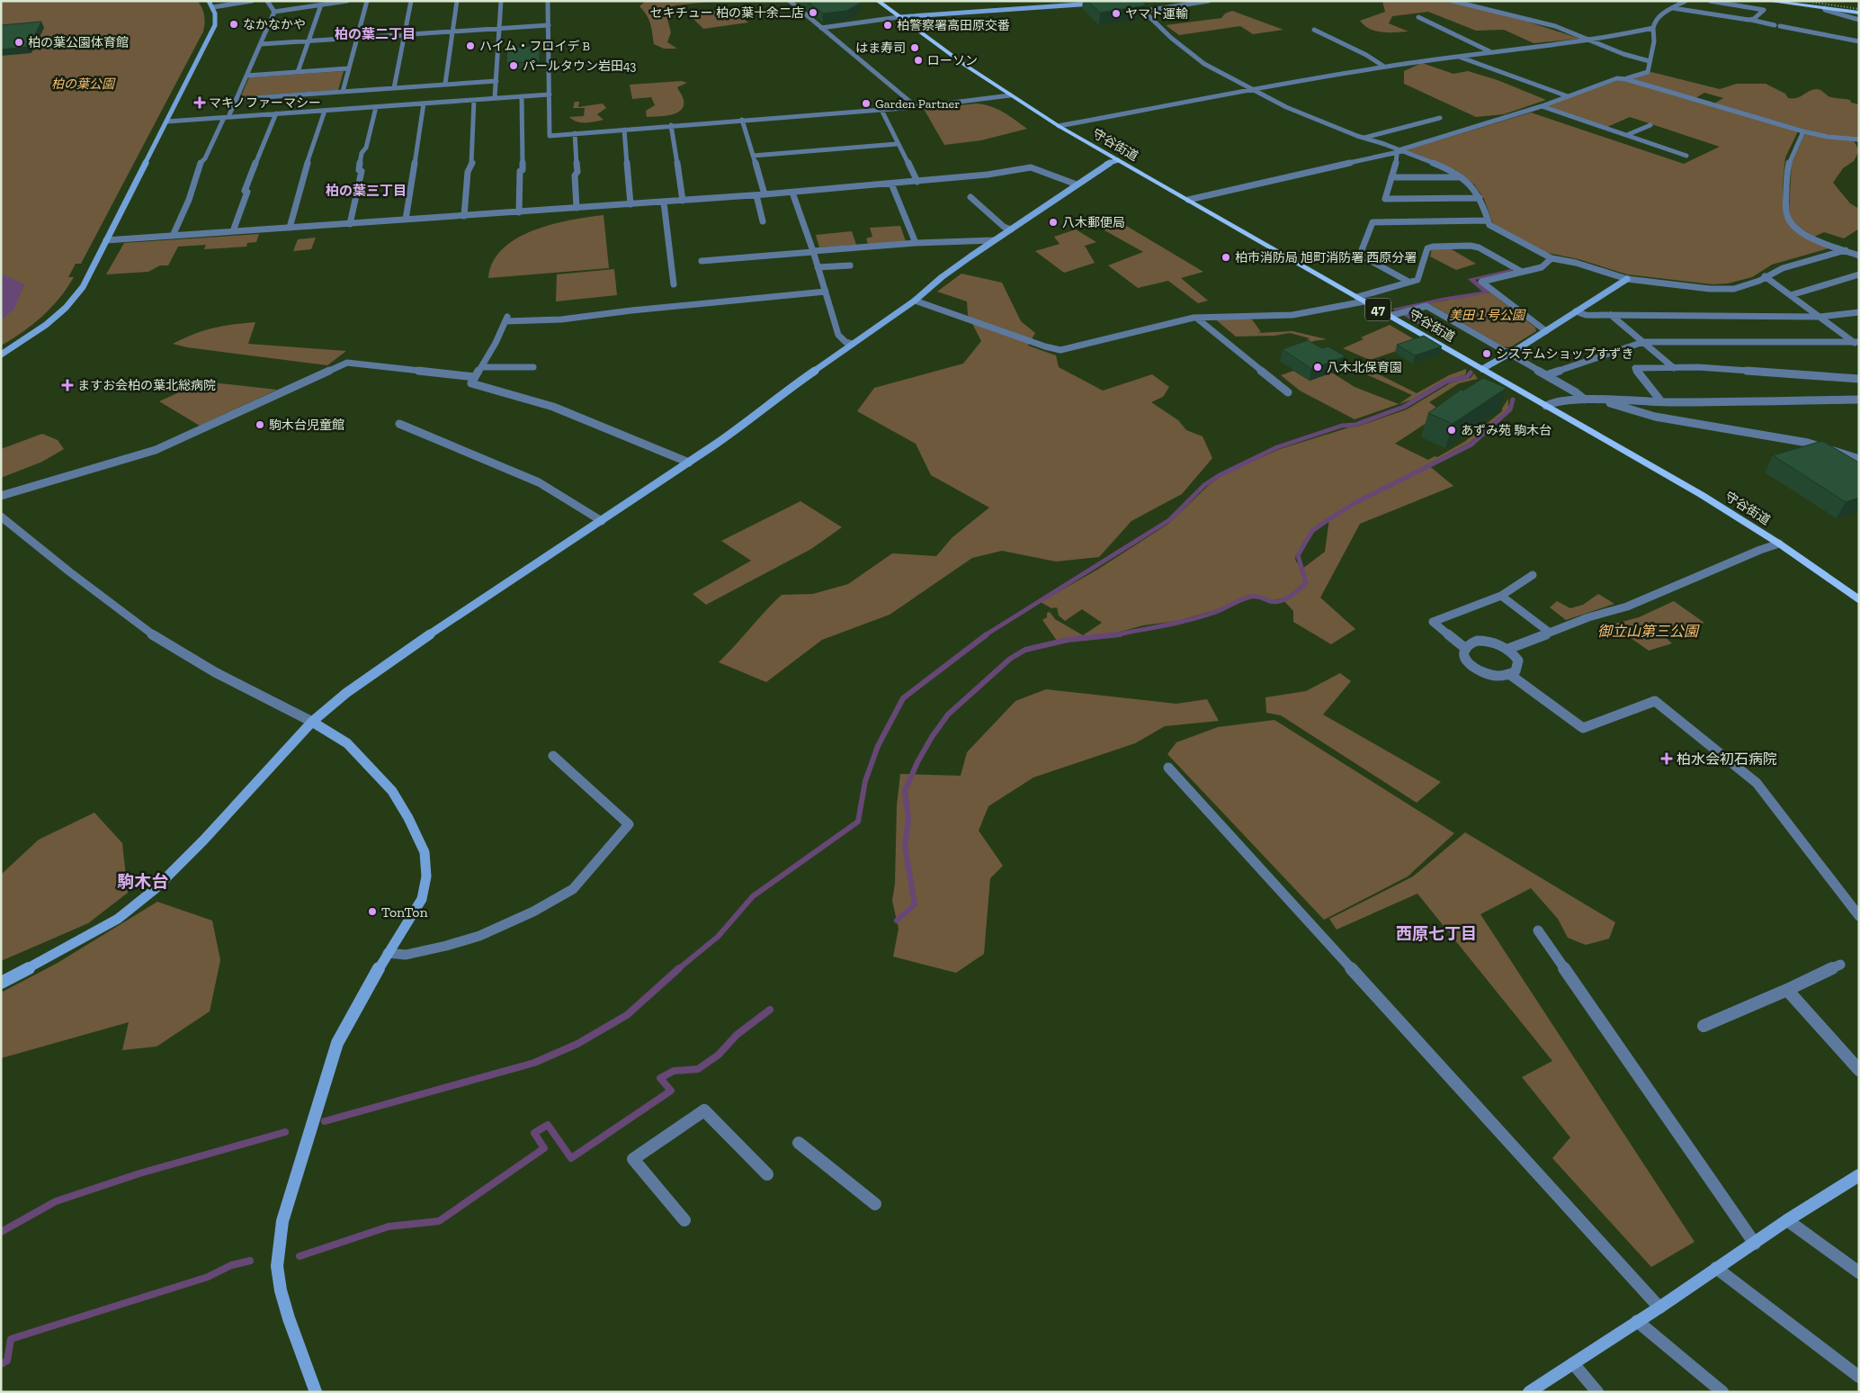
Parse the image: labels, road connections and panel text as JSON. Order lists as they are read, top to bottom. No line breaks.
{"streets":{"main road":["守谷街道","47"]},"districts":["柏の葉二丁目","柏の葉三丁目","駒木台","西原七丁目"],"parks":["柏の葉公園","美田１号公園","御立山第三公園"],"places":{"other":["セキチュー 柏の葉十余二店","ヤマト運輸","なかなかや","柏警察署高田原交番","柏の葉公園体育館","ハイム・フロイデ B","はま寿司","ローソン","パールタウン岩田43","Garden Partner","八木郵便局","柏市消防局 旭町消防署 西原分署","システムショップすずき","八木北保育園","駒木台児童館","あずみ苑 駒木台","TonTon"],"health":["マキノファーマシー","ますお会柏の葉北総病院","柏水会初石病院"]}}
